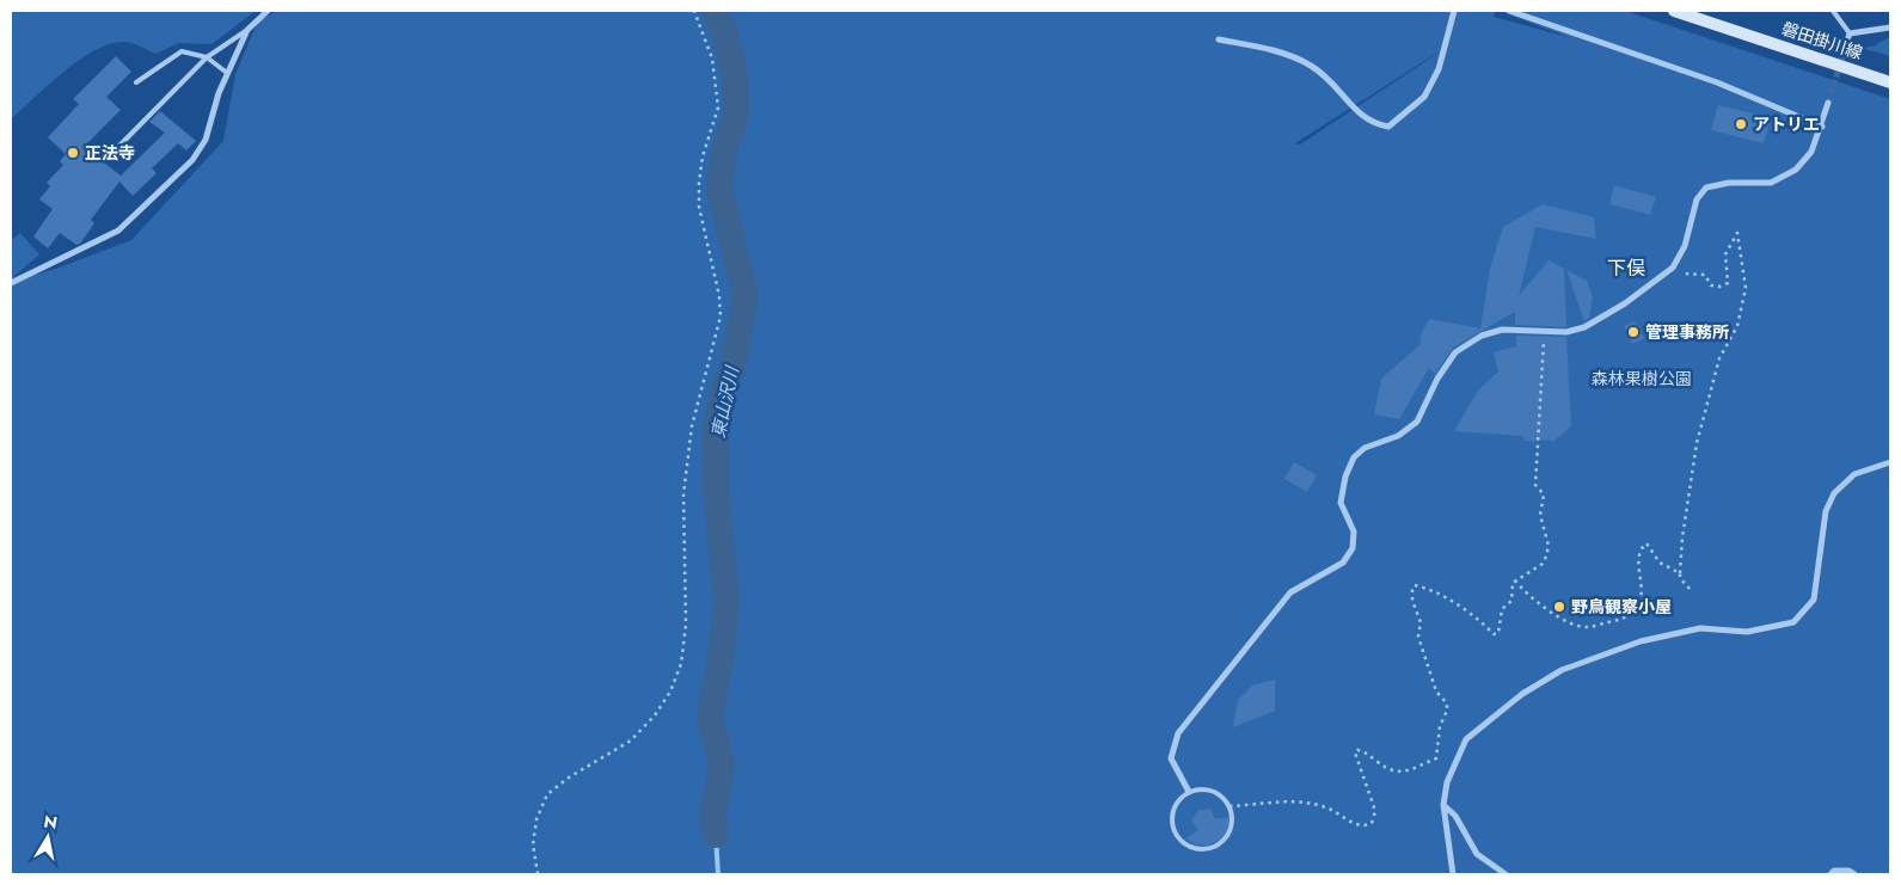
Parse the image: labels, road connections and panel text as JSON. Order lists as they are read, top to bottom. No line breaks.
{"streets":{"main road":["磐田掛川線"]},"districts":["下俣"],"water":["東山沢川"],"parks":["森林果樹公園"],"places":["アトリエ","正法寺","管理事務所","野鳥観察小屋"],"north":"top"}
